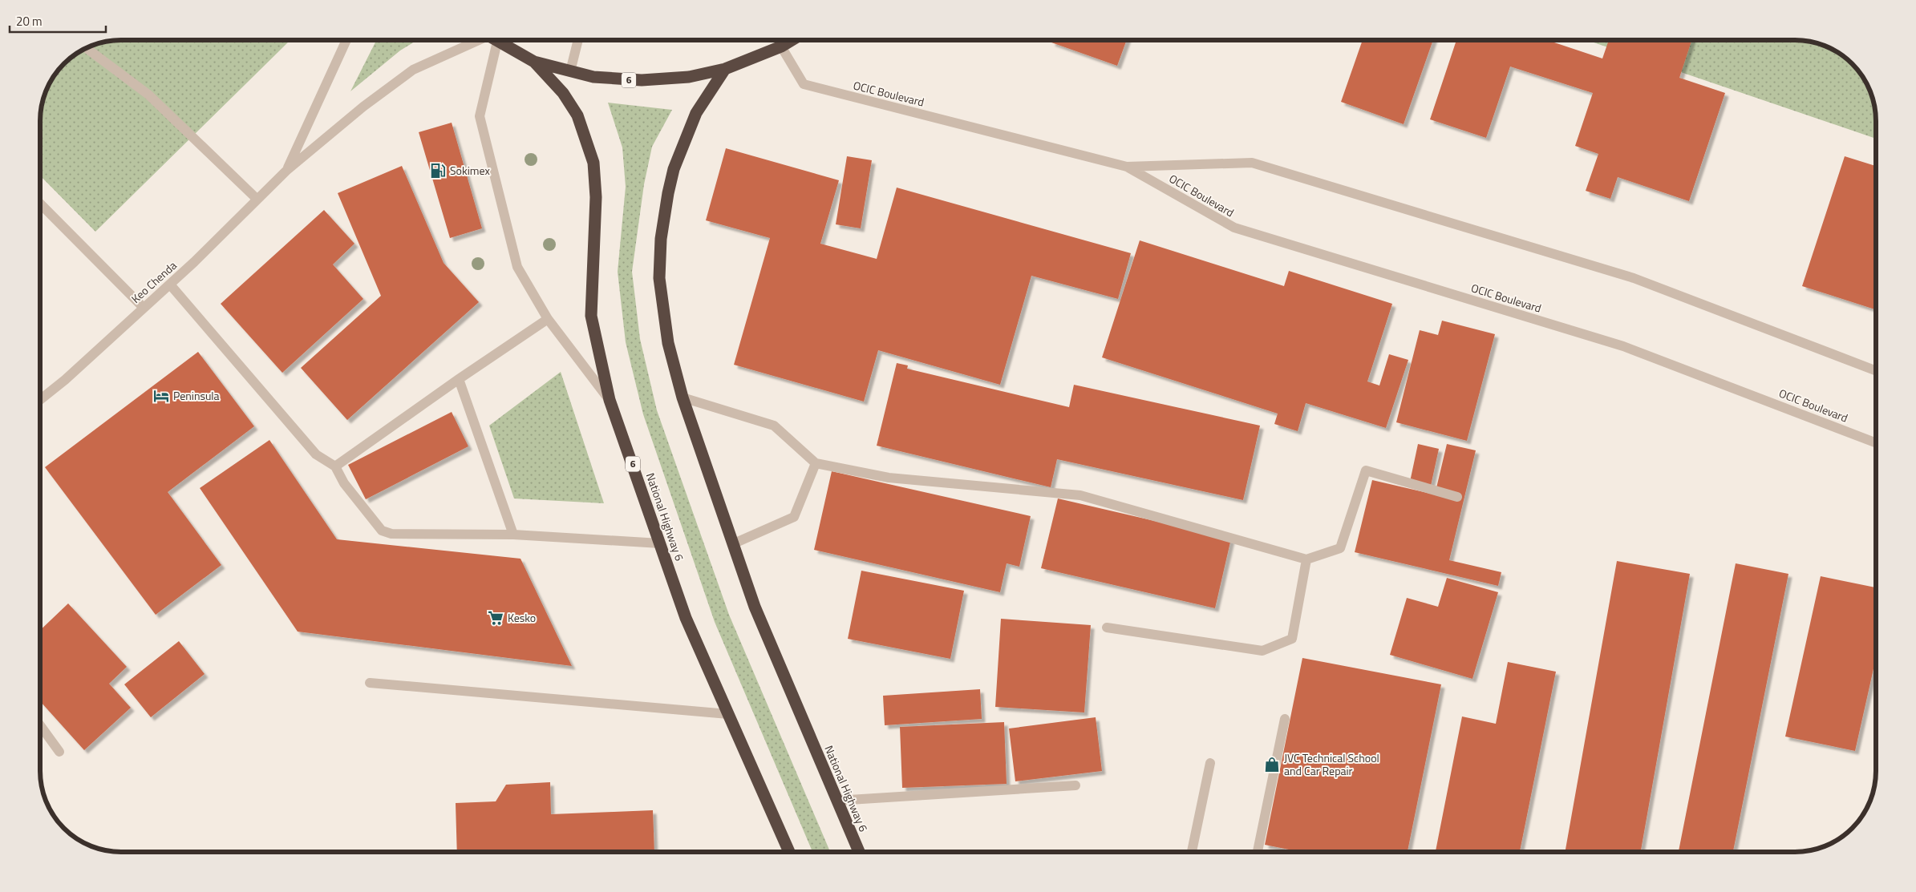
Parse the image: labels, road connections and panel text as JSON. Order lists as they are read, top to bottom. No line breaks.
{"streets":{"highway":["6","National Highway 6"],"street":["OCIC Boulevard","Keo Chenda"]},"crossings":[["6","OCIC Boulevard"],["6","National Highway 6"]],"places":{"fuel station":["Sokimex"],"hotel":["Peninsula"],"supermarket":["Kesko"],"shop":["JVC Technical School and Car Repair"]},"scale_bar":"20 m"}
